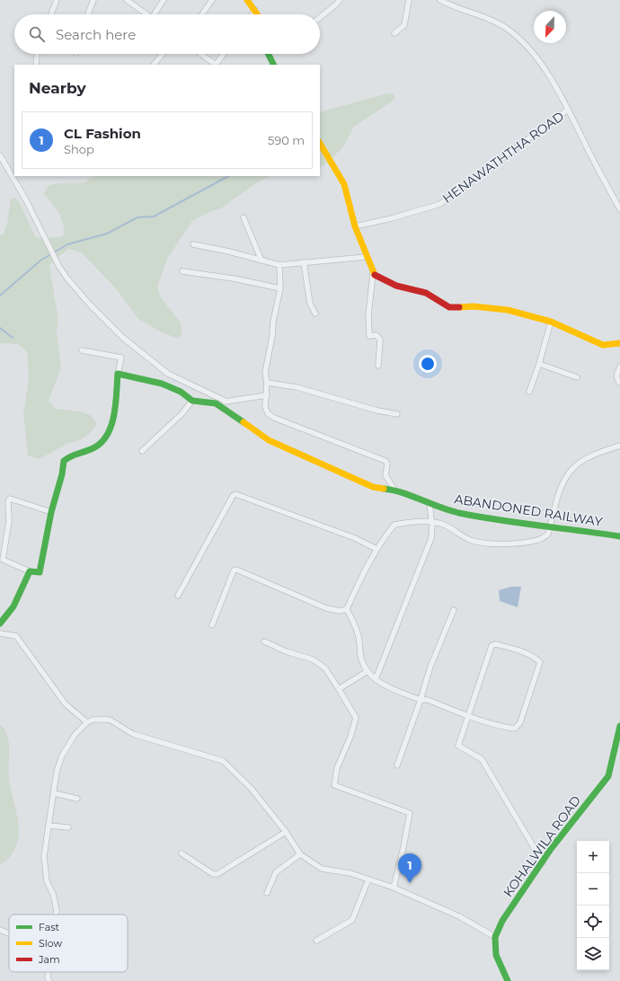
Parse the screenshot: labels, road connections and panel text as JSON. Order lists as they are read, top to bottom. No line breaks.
{"streets":{"street":["HENAWATHTHA ROAD","ABANDONED RAILWAY","KOHALWILA ROAD"]},"legend":["Fast","Slow","Jam"],"north":"bottom left","page":{"search":"Search here","heading":"Nearby","list":[{"mark":"1","name":"CL Fashion","note":"Shop","value":"590 m"}],"map_buttons":["+","−"],"pins":"1"}}
